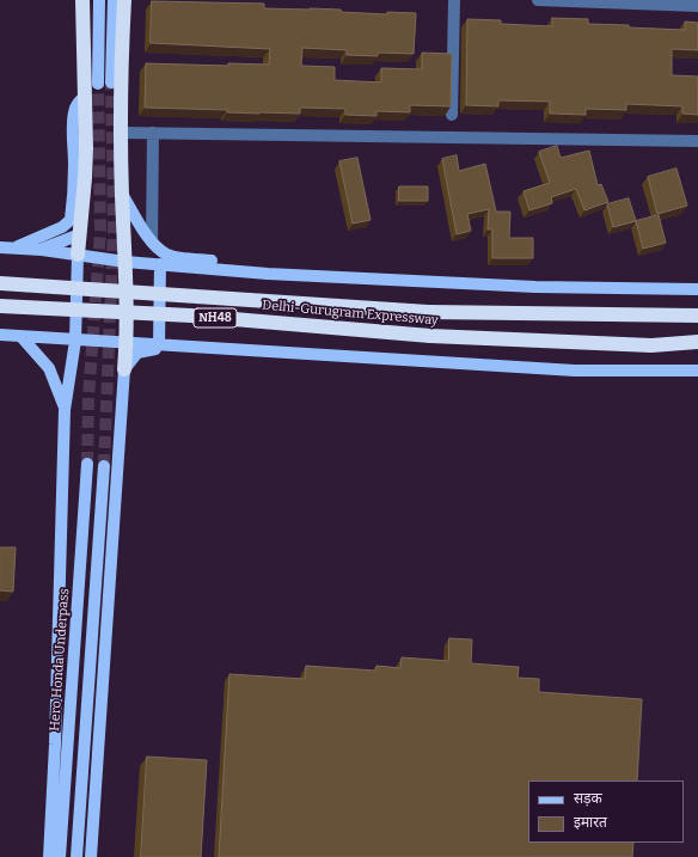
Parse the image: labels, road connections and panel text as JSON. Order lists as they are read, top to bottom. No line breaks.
{"streets":{"highway":["Delhi-Gurugram Expressway","NH48"],"main road":["Hero Honda Underpass"]},"legend":["सड़क","इमारत"]}
